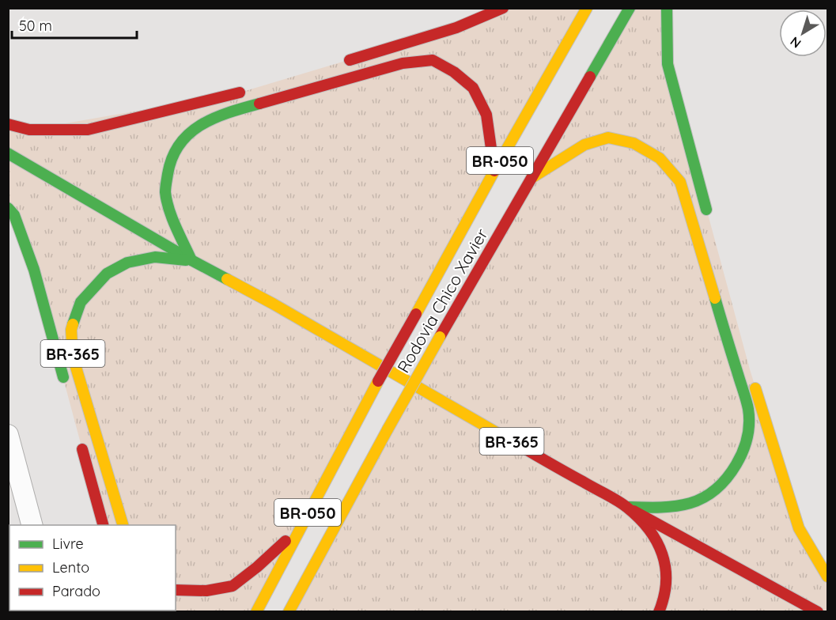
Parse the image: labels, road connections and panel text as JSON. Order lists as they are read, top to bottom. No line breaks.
{"streets":{"main road":["BR-050","Rodovia Chico Xavier","BR-365"]},"crossings":[["Rodovia Chico Xavier","BR-365"]],"legend":["Livre","Lento","Parado"],"scale_bar":"50 m","north":"bottom left"}
